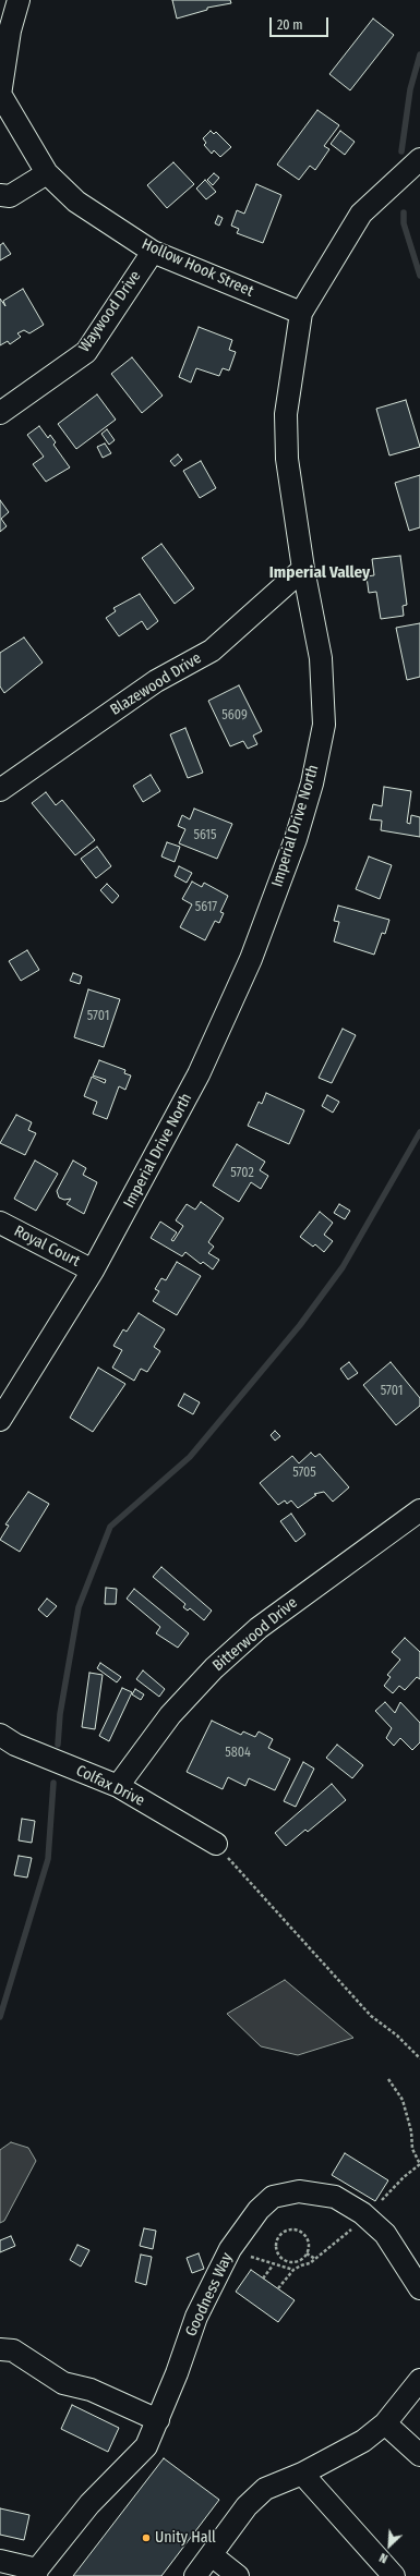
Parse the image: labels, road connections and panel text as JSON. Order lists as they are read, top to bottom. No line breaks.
{"streets":{"street":["Hollow Hook Street","Waywood Drive","Blazewood Drive","Imperial Drive North","Royal Court","Bitterwood Drive","Colfax Drive","Goodness Way"]},"crossings":[["Hollow Hook Street","Waywood Drive"],["Hollow Hook Street","Imperial Drive North"],["Blazewood Drive","Imperial Drive North"],["Imperial Drive North","Royal Court"],["Bitterwood Drive","Colfax Drive"]],"districts":["Imperial Valley"],"places":["Unity Hall"],"house_numbers":["5609","5615","5617","5701","5702","5701","5705","5804"],"scale_bar":"20 m","north":"bottom left"}
